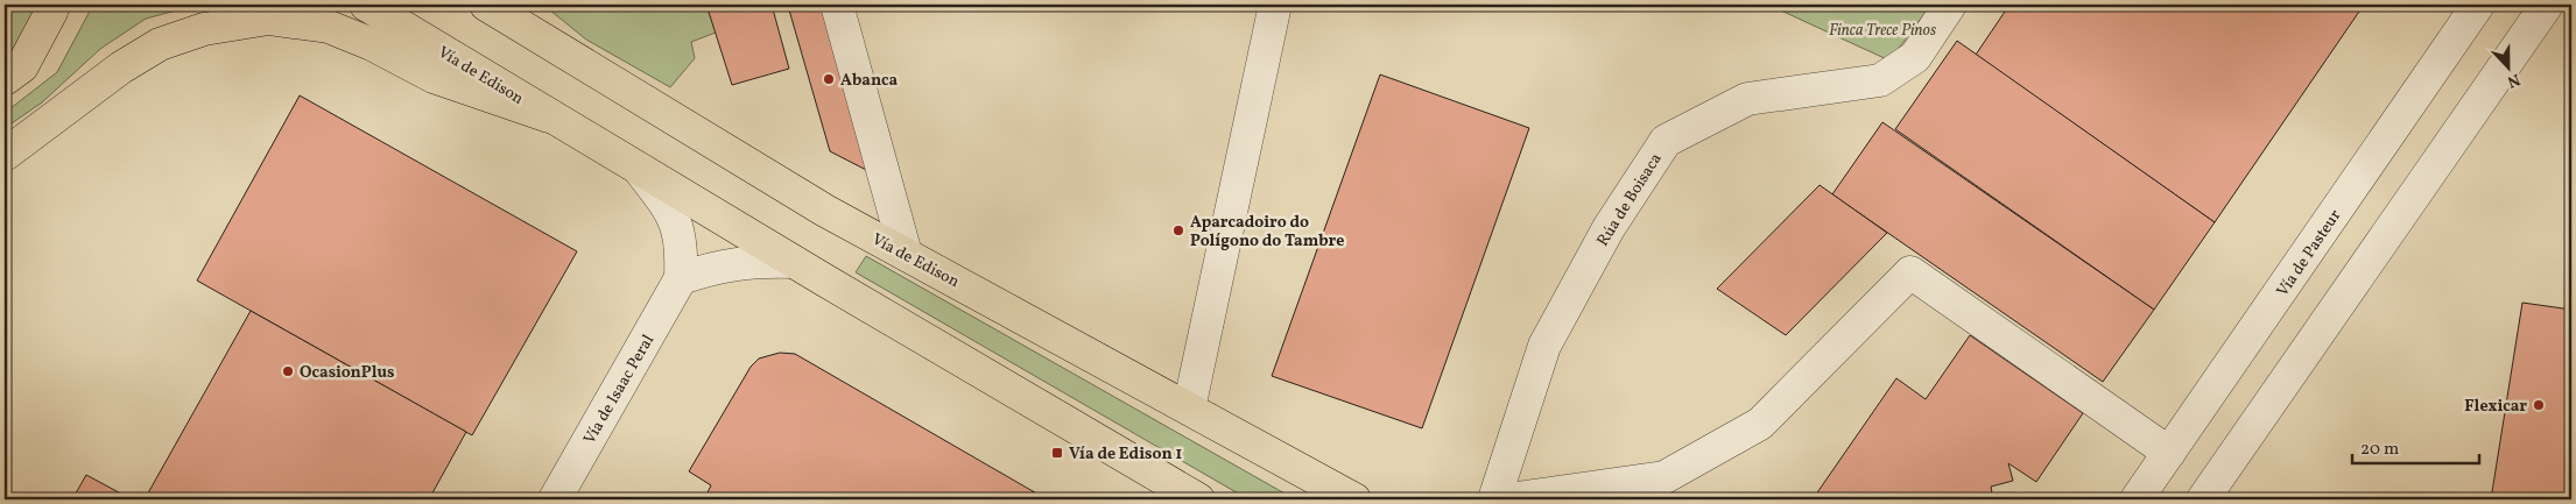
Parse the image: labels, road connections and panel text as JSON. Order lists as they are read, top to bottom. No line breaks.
{"streets":{"main road":["Vía de Edison"],"street":["Rúa de Boisaca","Vía de Pasteur","Vía de Isaac Peral"]},"crossings":[["Vía de Edison","Vía de Isaac Peral"]],"parks":["Finca Trece Pinos"],"places":{"other":["Abanca","Aparcadoiro do Polígono do Tambre","OcasionPlus","Flexicar"],"transit":["Vía de Edison 1"]},"scale_bar":"20 m","north":"bottom"}
